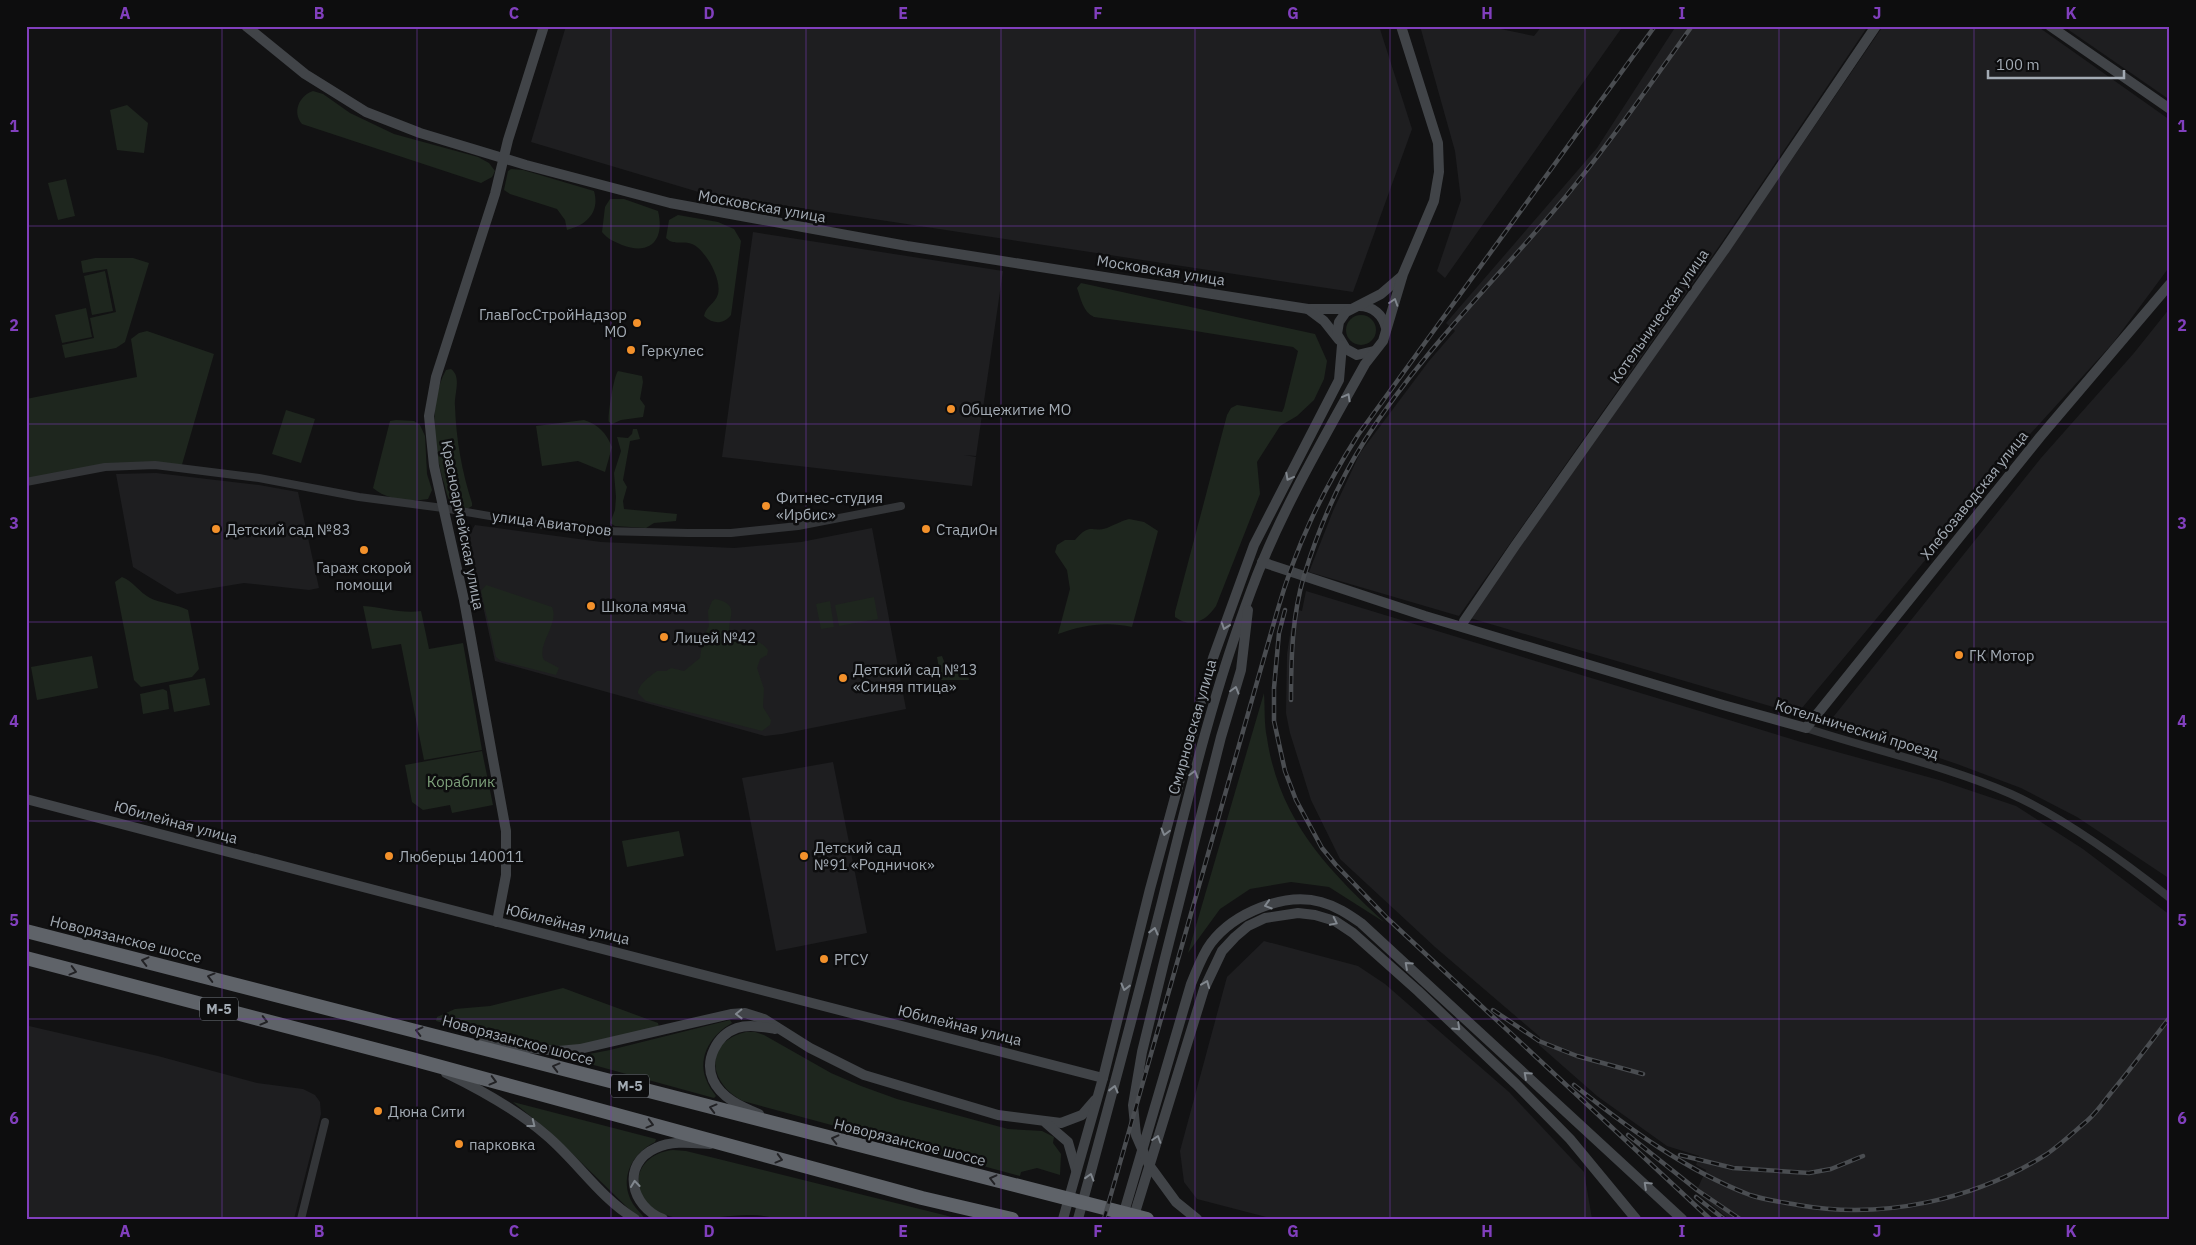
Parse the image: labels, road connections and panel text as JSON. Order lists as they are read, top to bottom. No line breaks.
{"streets":{"highway":["Новорязанское шоссе","М-5"],"main road":["Московская улица","Котельническая улица","Хлебозаводская улица","Красноармейская улица","Смирновская улица","Котельнический проезд","Юбилейная улица"],"street":["улица Авиаторов"]},"crossings":[["Московская улица","Красноармейская улица"],["Московская улица","Смирновская улица"],["Котельническая улица","Котельнический проезд"],["Хлебозаводская улица","Котельнический проезд"],["улица Авиаторов","Красноармейская улица"],["Красноармейская улица","Юбилейная улица"],["Смирновская улица","Котельнический проезд"],["Смирновская улица","Юбилейная улица"],["Смирновская улица","М-5"],["Новорязанское шоссе","М-5"]],"parks":["Кораблик"],"places":["ГлавГосСтройНадзор МО","Геркулес","Общежитие МО","Фитнес-студия «Ирбис»","Детский сад №83","СтадиОн","Гараж скорой помощи","Школа мяча","Лицей №42","ГК Мотор","Детский сад №13 «Синяя птица»","Люберцы 140011","Детский сад №91 «Родничок»","РГСУ","Дюна Сити","парковка"],"scale_bar":"100 m","grid":{"columns":["A","B","C","D","E","F","G","H","I","J","K"],"rows":["1","2","3","4","5","6"]}}
